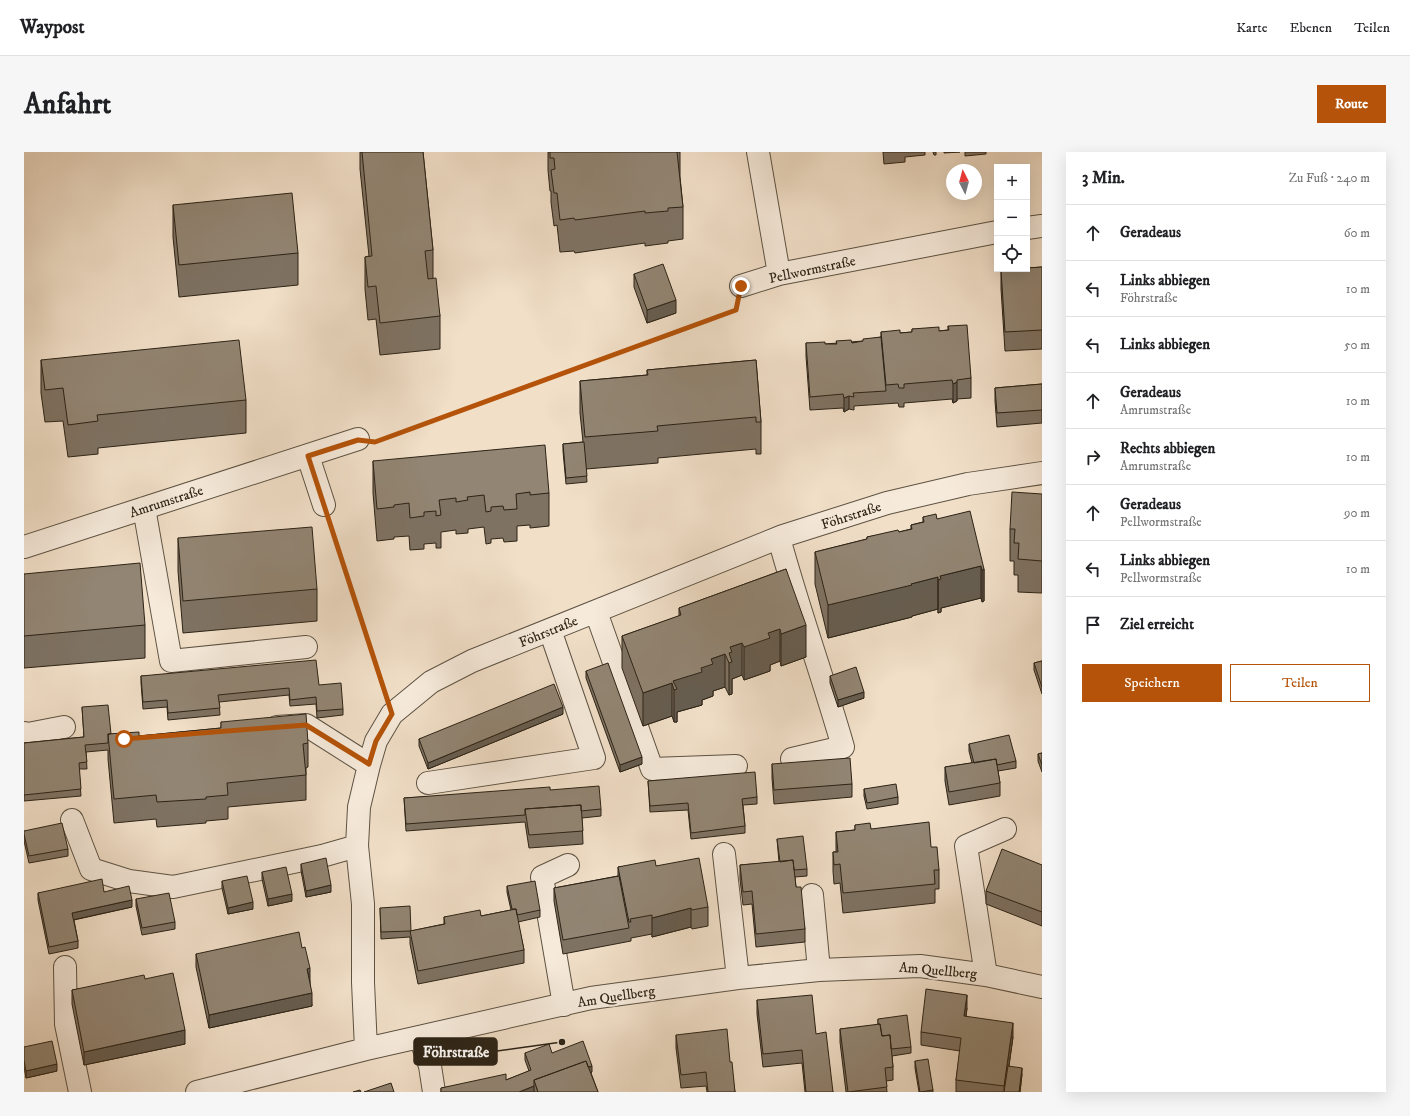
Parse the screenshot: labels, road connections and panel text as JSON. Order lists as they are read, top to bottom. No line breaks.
{"streets":{"street":["Pellwormstraße","Amrumstraße","Föhrstraße","Am Quellberg"]},"crossings":[["Föhrstraße","Am Quellberg"]],"places":["Föhrstraße"],"north":"top","page":{"header":"Waypost","nav":["Karte","Ebenen","Teilen"],"buttons":["Route",["Speichern","Teilen"]],"title":"Anfahrt","heading":["3 Min.","Zu Fuß · 240 m"],"map_buttons":["+","−"],"list":[["Geradeaus","60 m"],["Links abbiegen","Föhrstraße","10 m"],["Links abbiegen","50 m"],["Geradeaus","Amrumstraße","10 m"],["Rechts abbiegen","Amrumstraße","10 m"],["Geradeaus","Pellwormstraße","90 m"],["Links abbiegen","Pellwormstraße","10 m"],"Ziel erreicht"]}}
